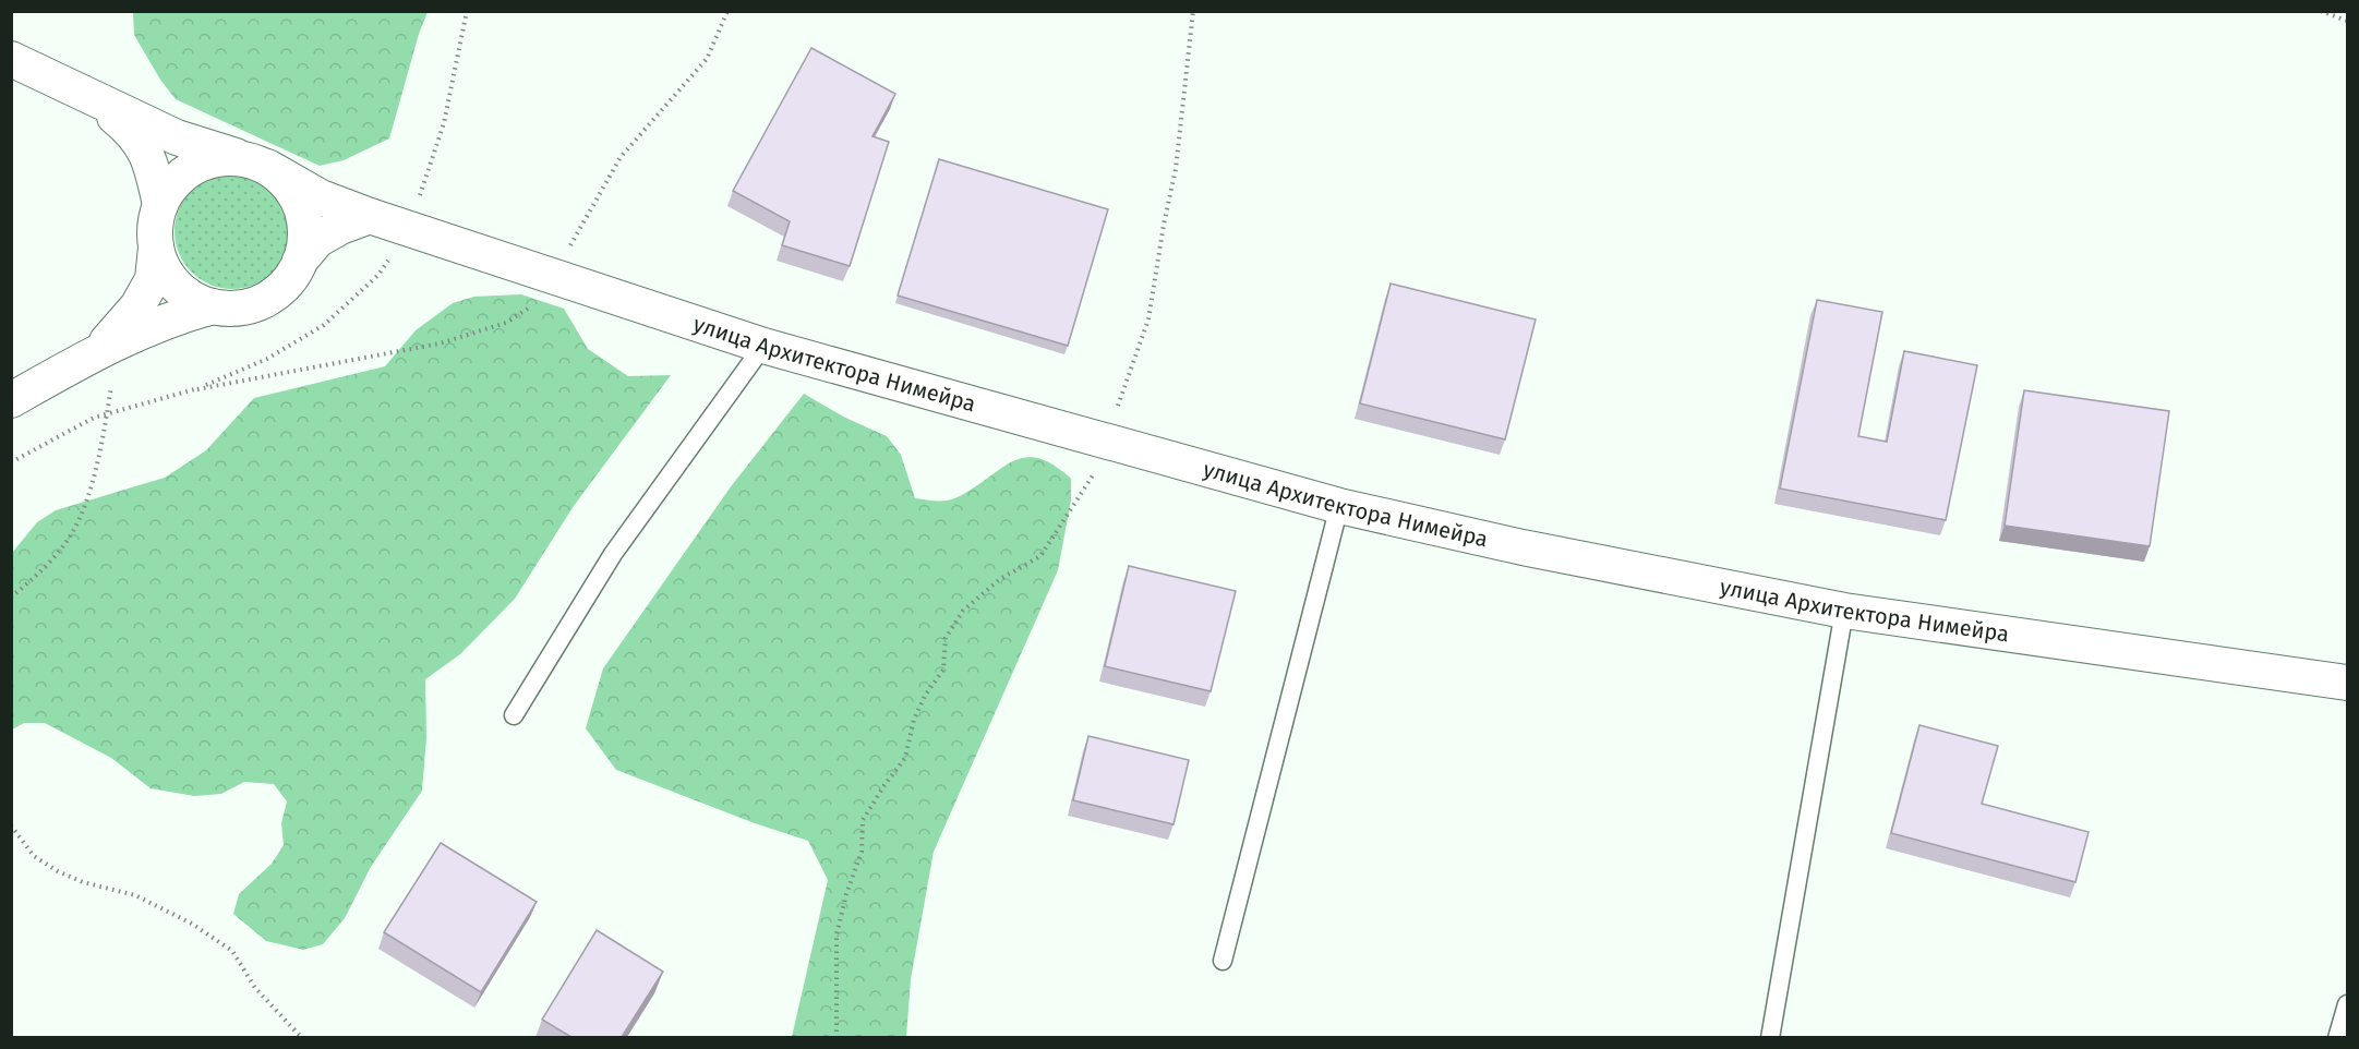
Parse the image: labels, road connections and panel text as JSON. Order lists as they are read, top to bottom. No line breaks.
{"streets":{"street":["улица Архитектора Нимейра"]}}
